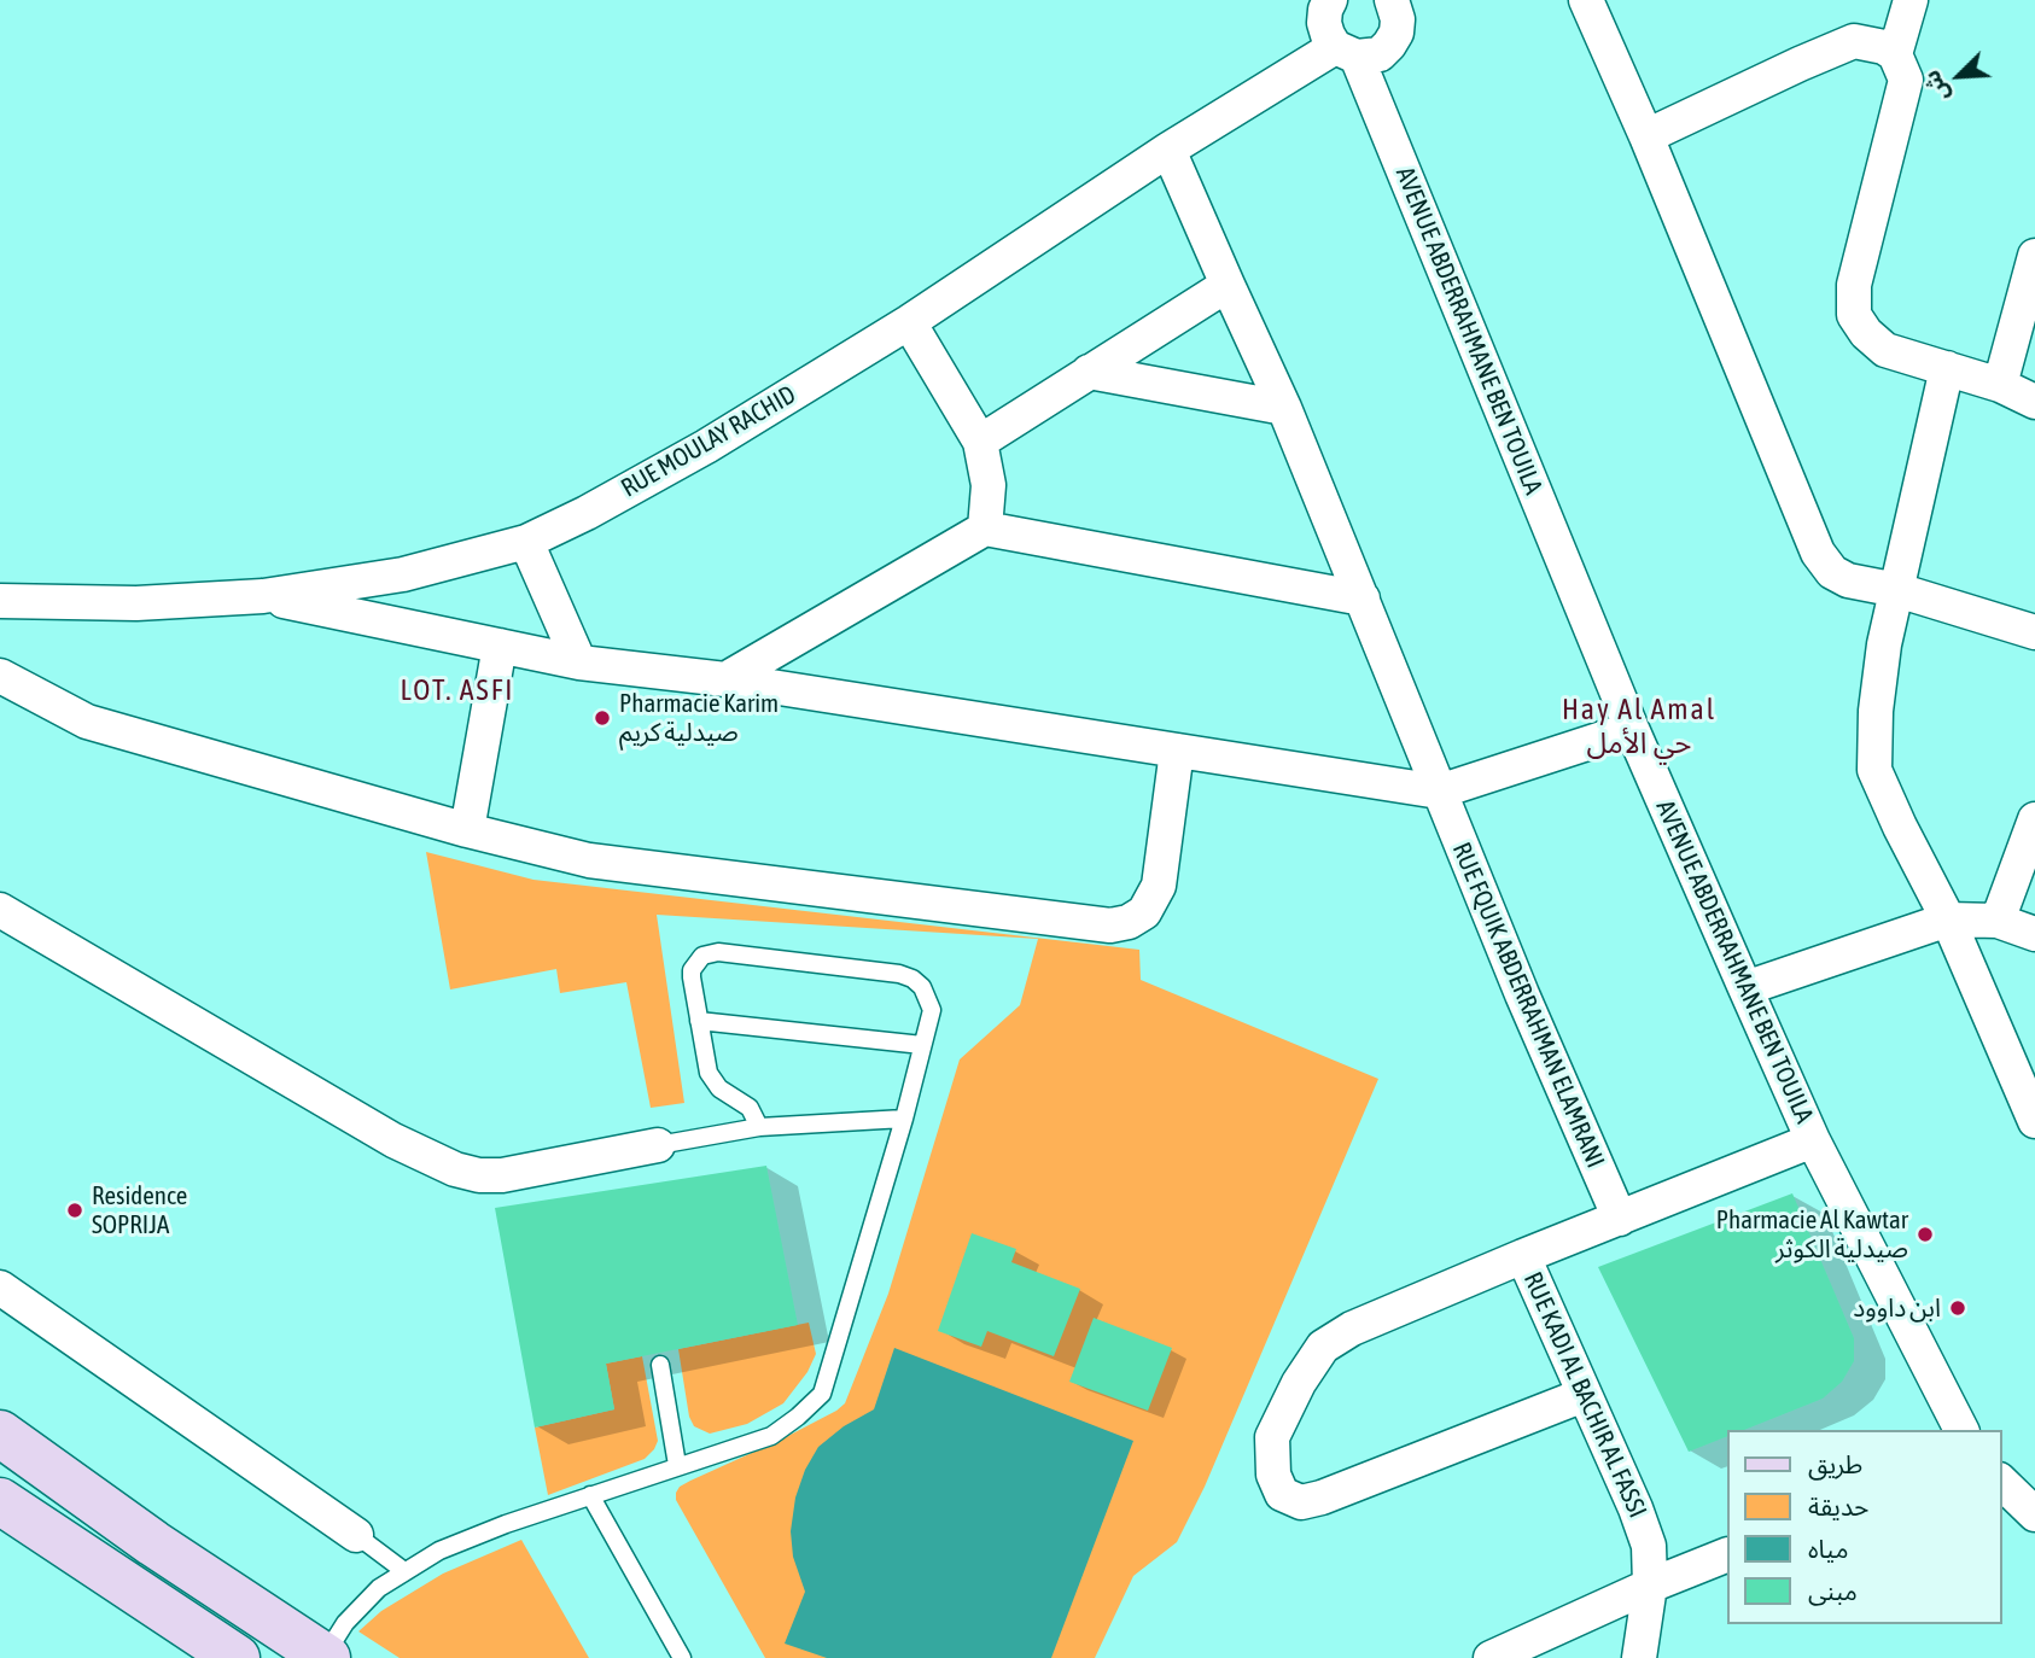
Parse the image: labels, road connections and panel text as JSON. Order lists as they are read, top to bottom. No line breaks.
{"streets":{"street":["AVENUE ABDERRAHMANE BEN TOUILA","RUE MOULAY RACHID","RUE FQUIK ABDERRAHMAN ELAMRANI","RUE KADI AL BACHIR AL FASSI"]},"crossings":[["AVENUE ABDERRAHMANE BEN TOUILA","RUE MOULAY RACHID"],["AVENUE ABDERRAHMANE BEN TOUILA","RUE KADI AL BACHIR AL FASSI"],["RUE MOULAY RACHID","RUE FQUIK ABDERRAHMAN ELAMRANI"],["RUE FQUIK ABDERRAHMAN ELAMRANI","RUE KADI AL BACHIR AL FASSI"]],"districts":["LOT. ASFI","Hay Al Amal حي الأمل"],"places":["Pharmacie Karim صيدلية كريم","Residence SOPRIJA","Pharmacie Al Kawtar صيدلية الكوثر","ابن داوود"],"legend":["طريق","حديقة","مياه","مبنى"],"north":"bottom left"}
